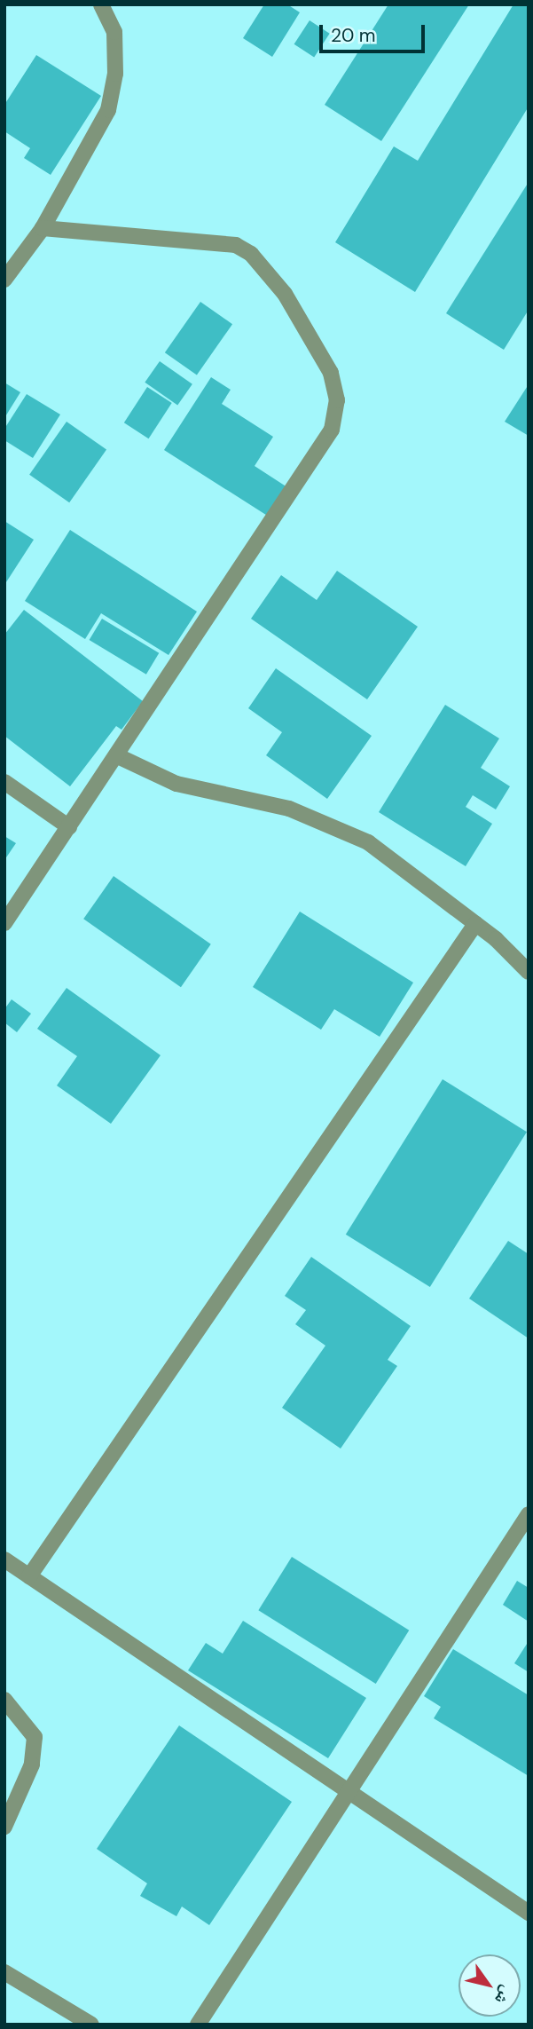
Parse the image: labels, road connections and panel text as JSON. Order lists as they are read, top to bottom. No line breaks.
{"scale_bar":"20 m","north":"bottom right"}
